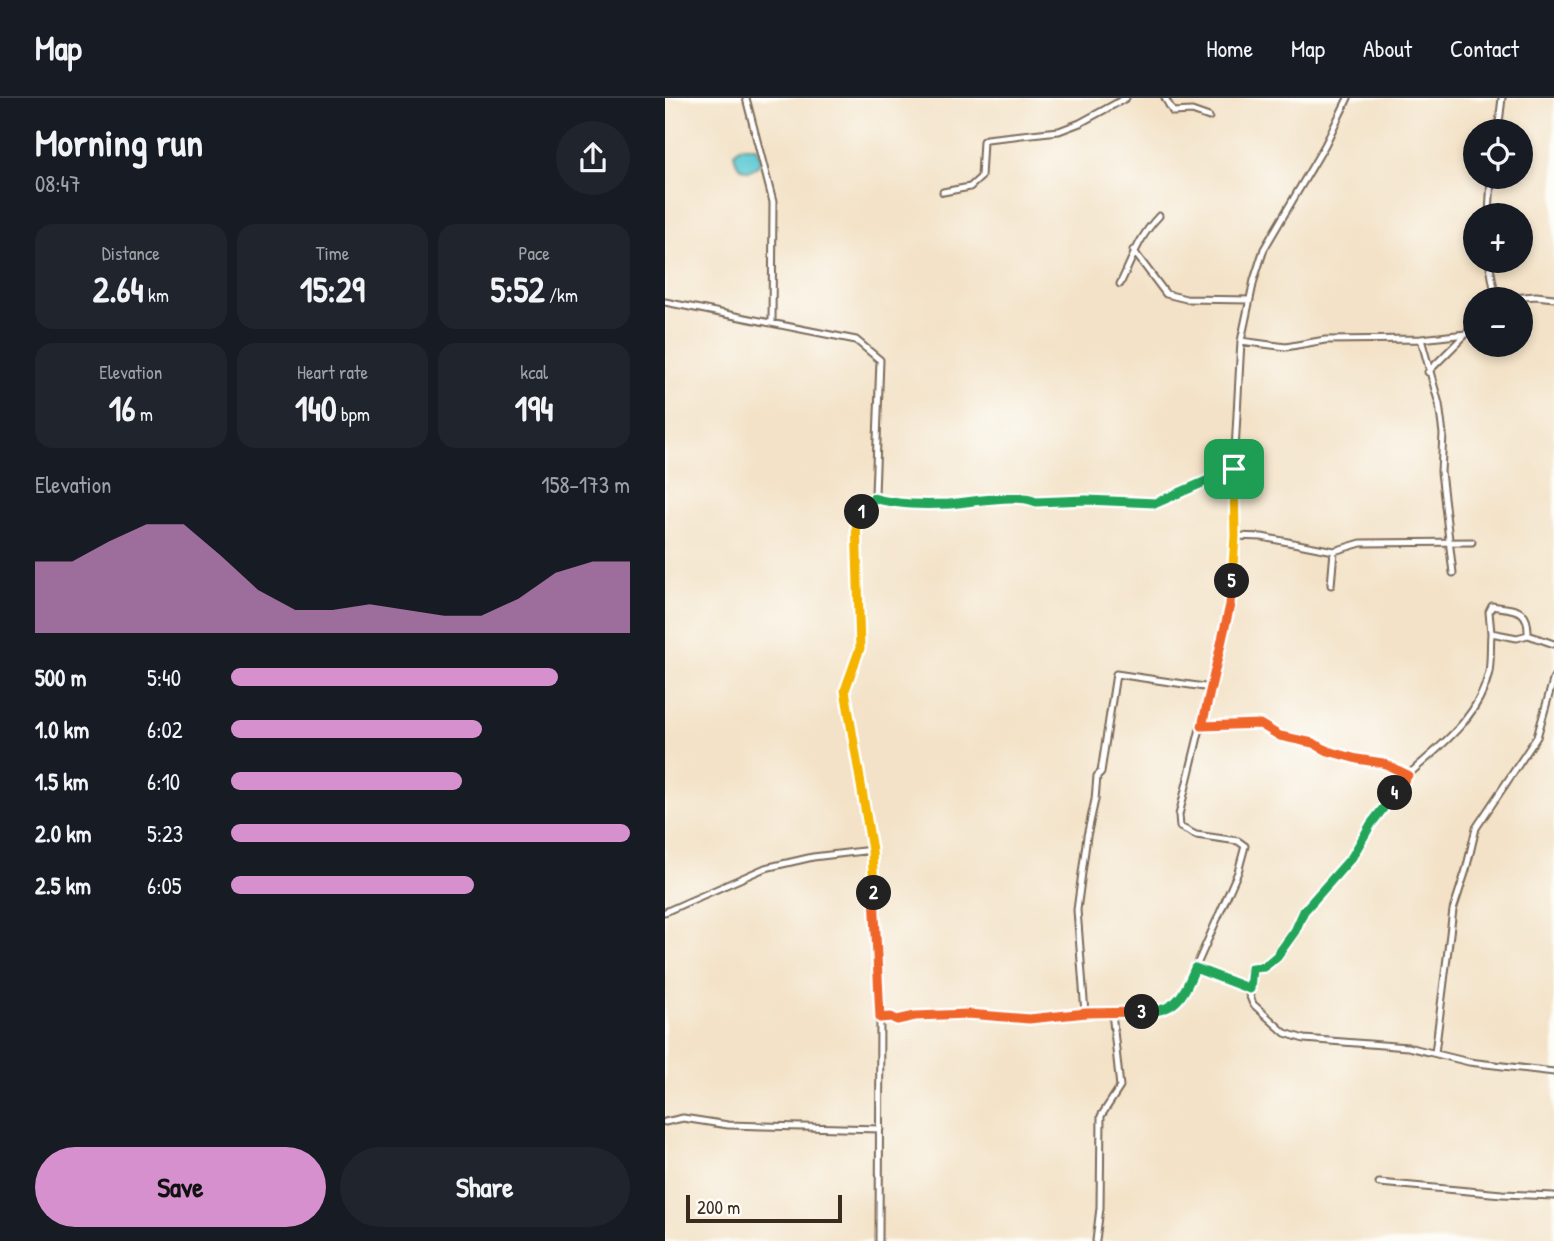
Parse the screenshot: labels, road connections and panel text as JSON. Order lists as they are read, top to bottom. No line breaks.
{"scale_bar":"200 m","page":{"header":"Map","nav":["Home","Map","About","Contact"],"heading":["Morning run","08:47"],"map_buttons":["+","−"],"stats":[["Distance","2.64 km"],["Time","15:29"],["Pace","5:52 /km"],["Elevation","16 m"],["Heart rate","140 bpm"],["kcal","194"]],"chart":["Elevation","158–173 m"],"pins":["1","5","4","2","3"],"list":[{"name":"500 m","note":"5:40"},{"name":"1.0 km","note":"6:02"},{"name":"1.5 km","note":"6:10"},{"name":"2.0 km","note":"5:23"},{"name":"2.5 km","note":"6:05"}],"buttons":["Save","Share"],"scale":"200 m"}}
